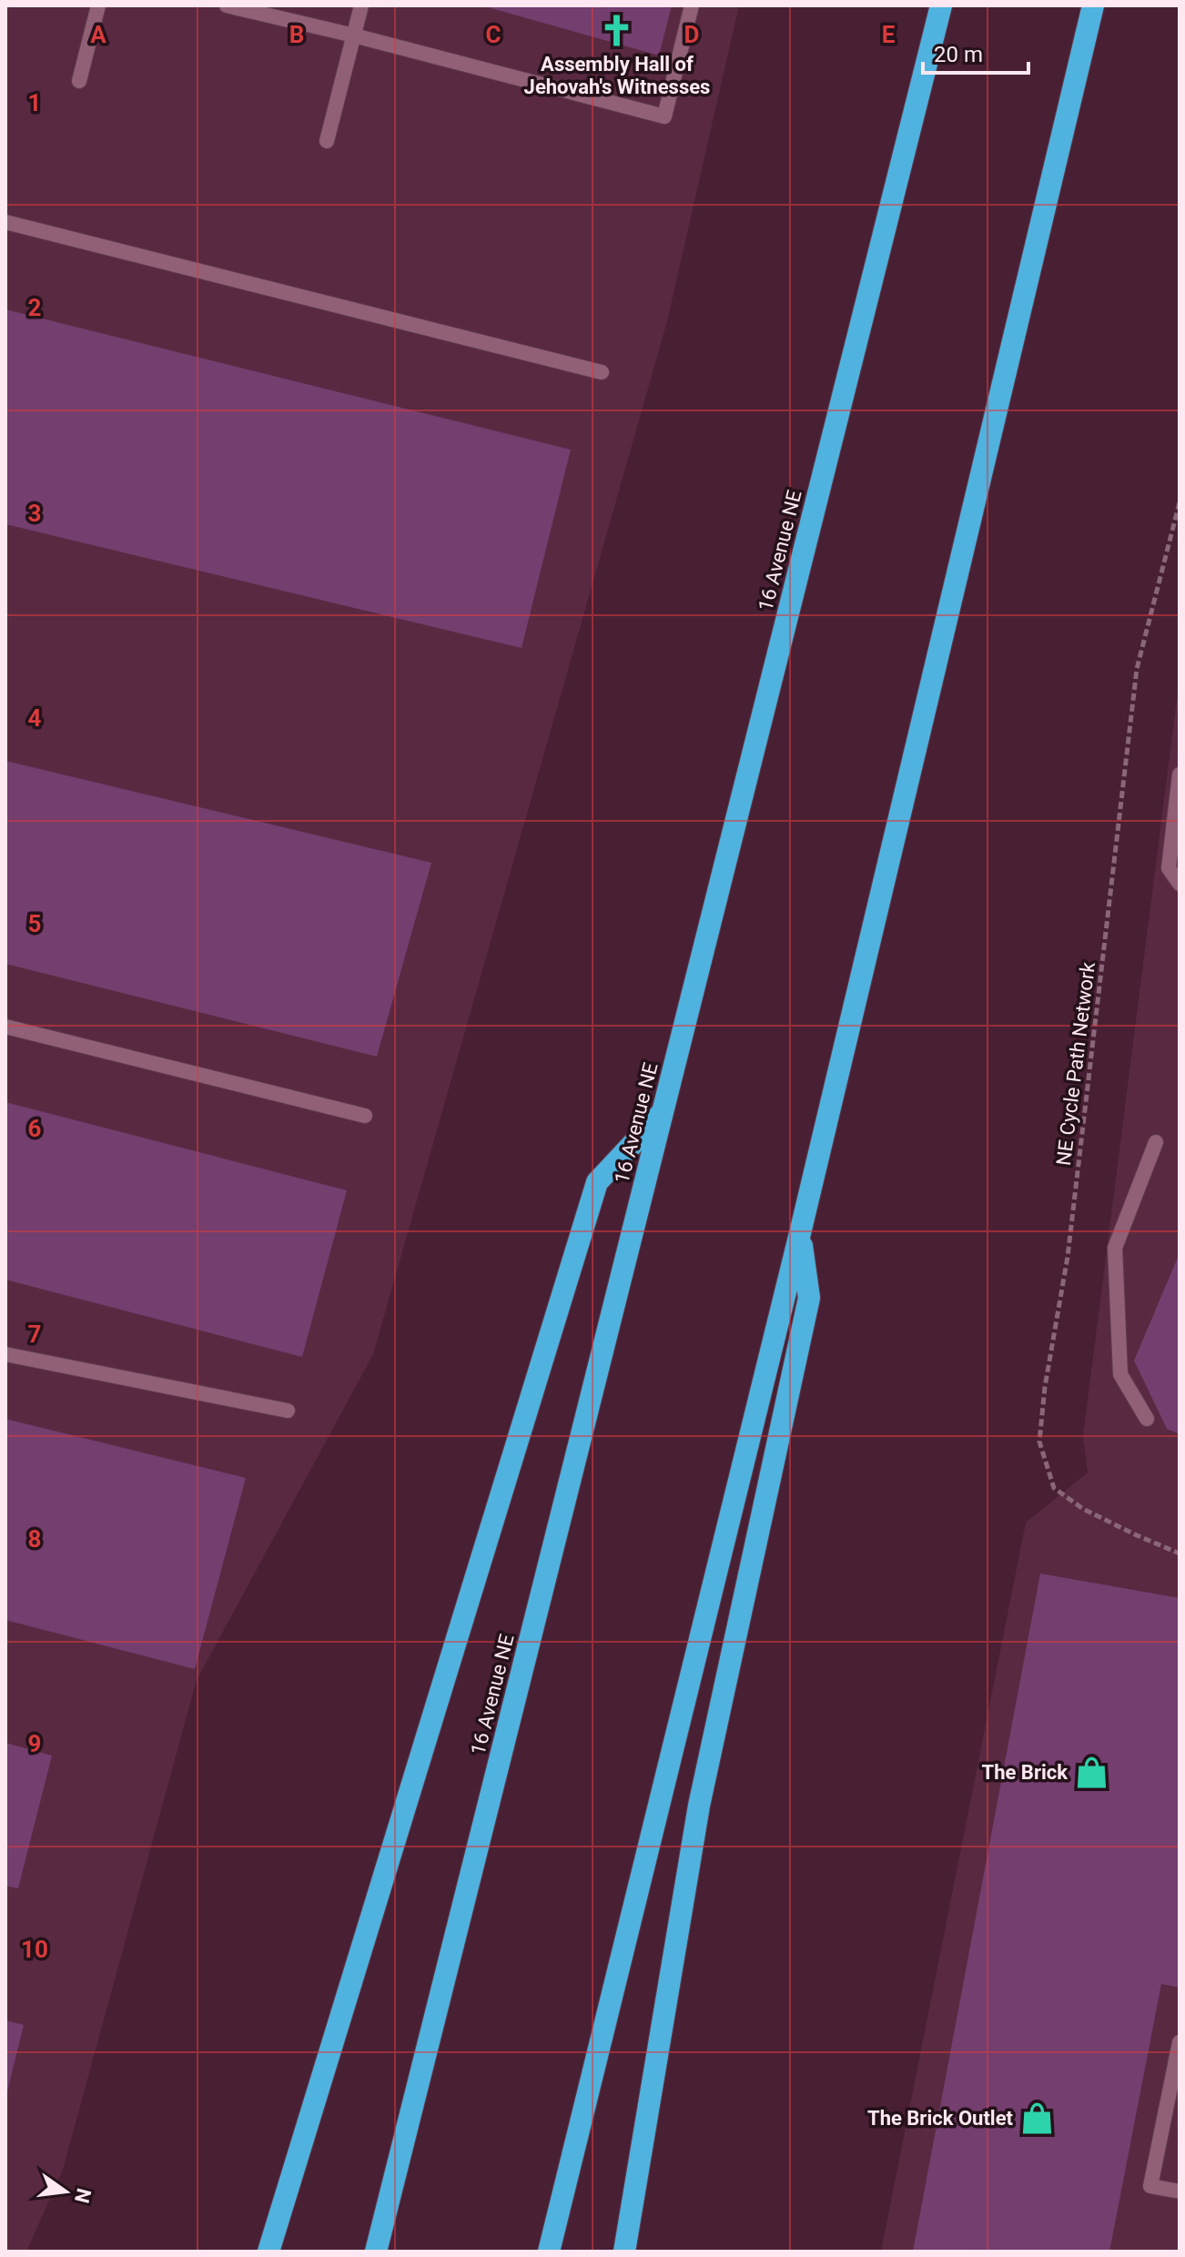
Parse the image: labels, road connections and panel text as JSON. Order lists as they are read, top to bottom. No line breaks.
{"streets":{"highway":["16 Avenue NE"],"path":["NE Cycle Path Network"]},"places":{"church":["Assembly Hall of Jehovah's Witnesses"],"shop":["The Brick","The Brick Outlet"]},"scale_bar":"20 m","north":"right","grid":{"columns":["A","B","C","D","E"],"rows":["1","2","3","4","5","6","7","8","9","10"]}}
